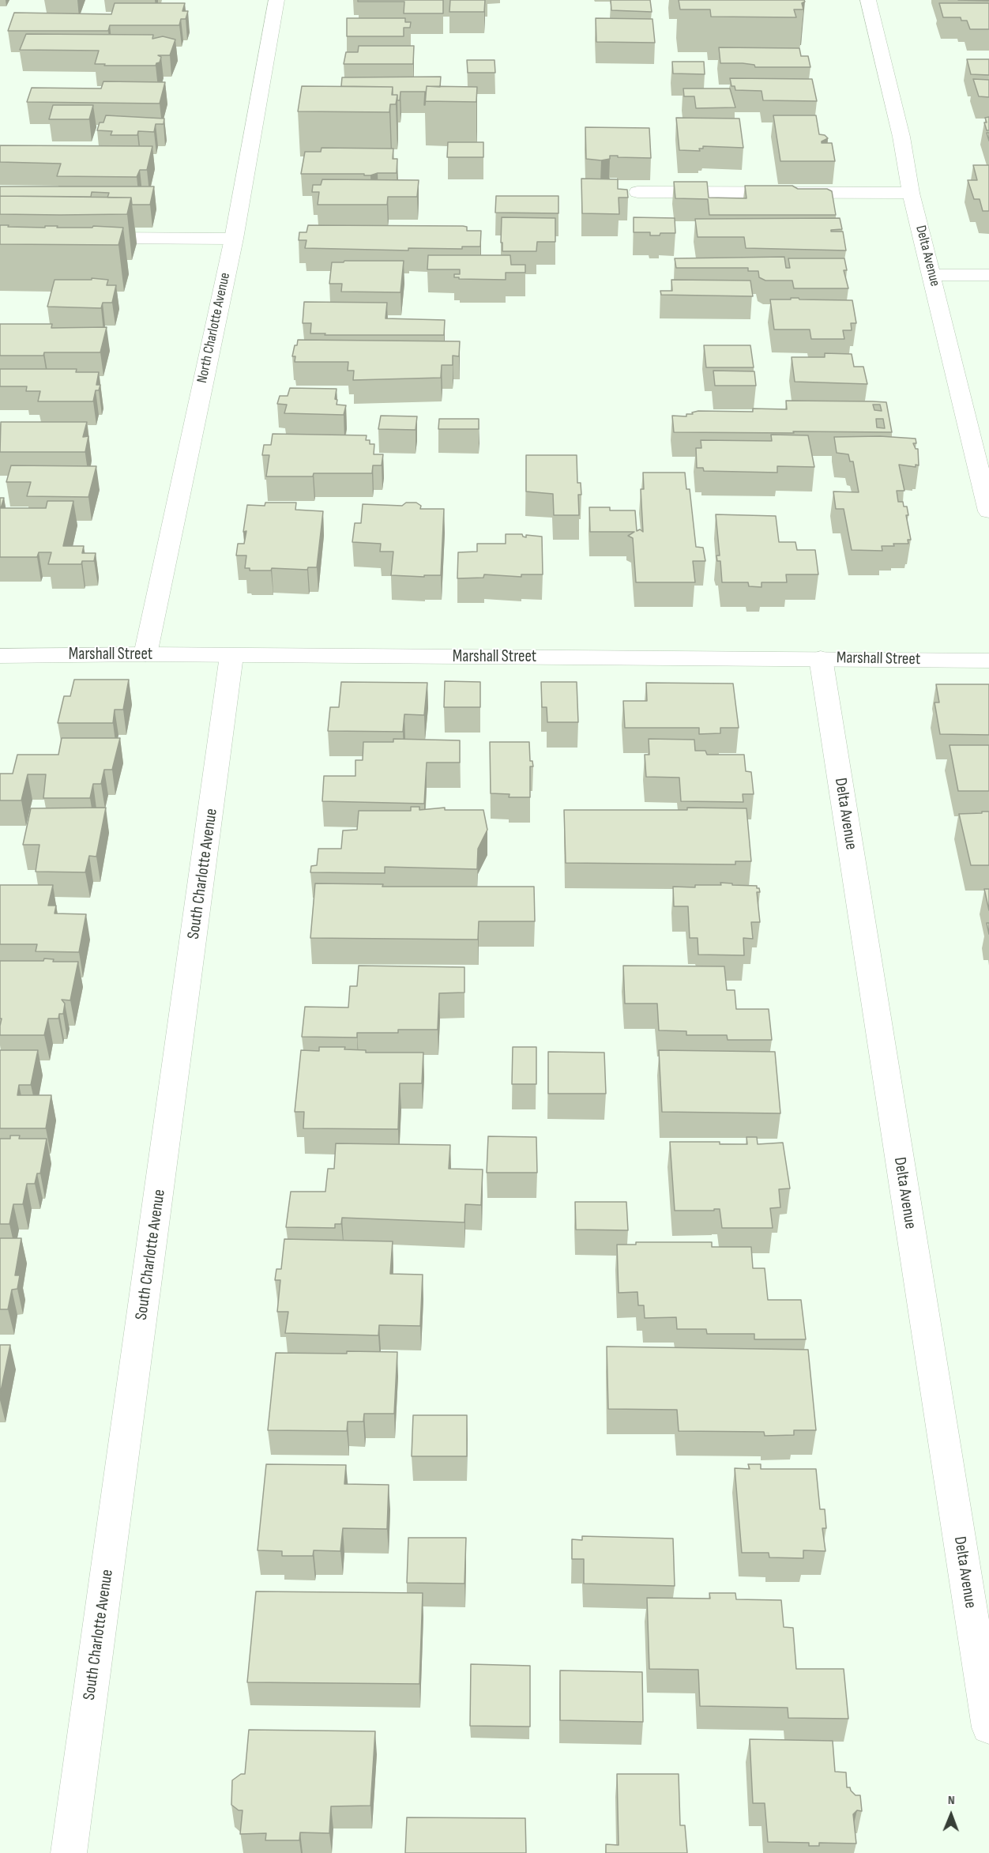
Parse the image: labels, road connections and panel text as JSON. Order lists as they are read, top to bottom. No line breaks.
{"streets":{"street":["Delta Avenue","North Charlotte Avenue","Marshall Street","South Charlotte Avenue"]},"crossings":[["Delta Avenue","Marshall Street"],["North Charlotte Avenue","Marshall Street"],["Marshall Street","South Charlotte Avenue"]],"north":"top"}
